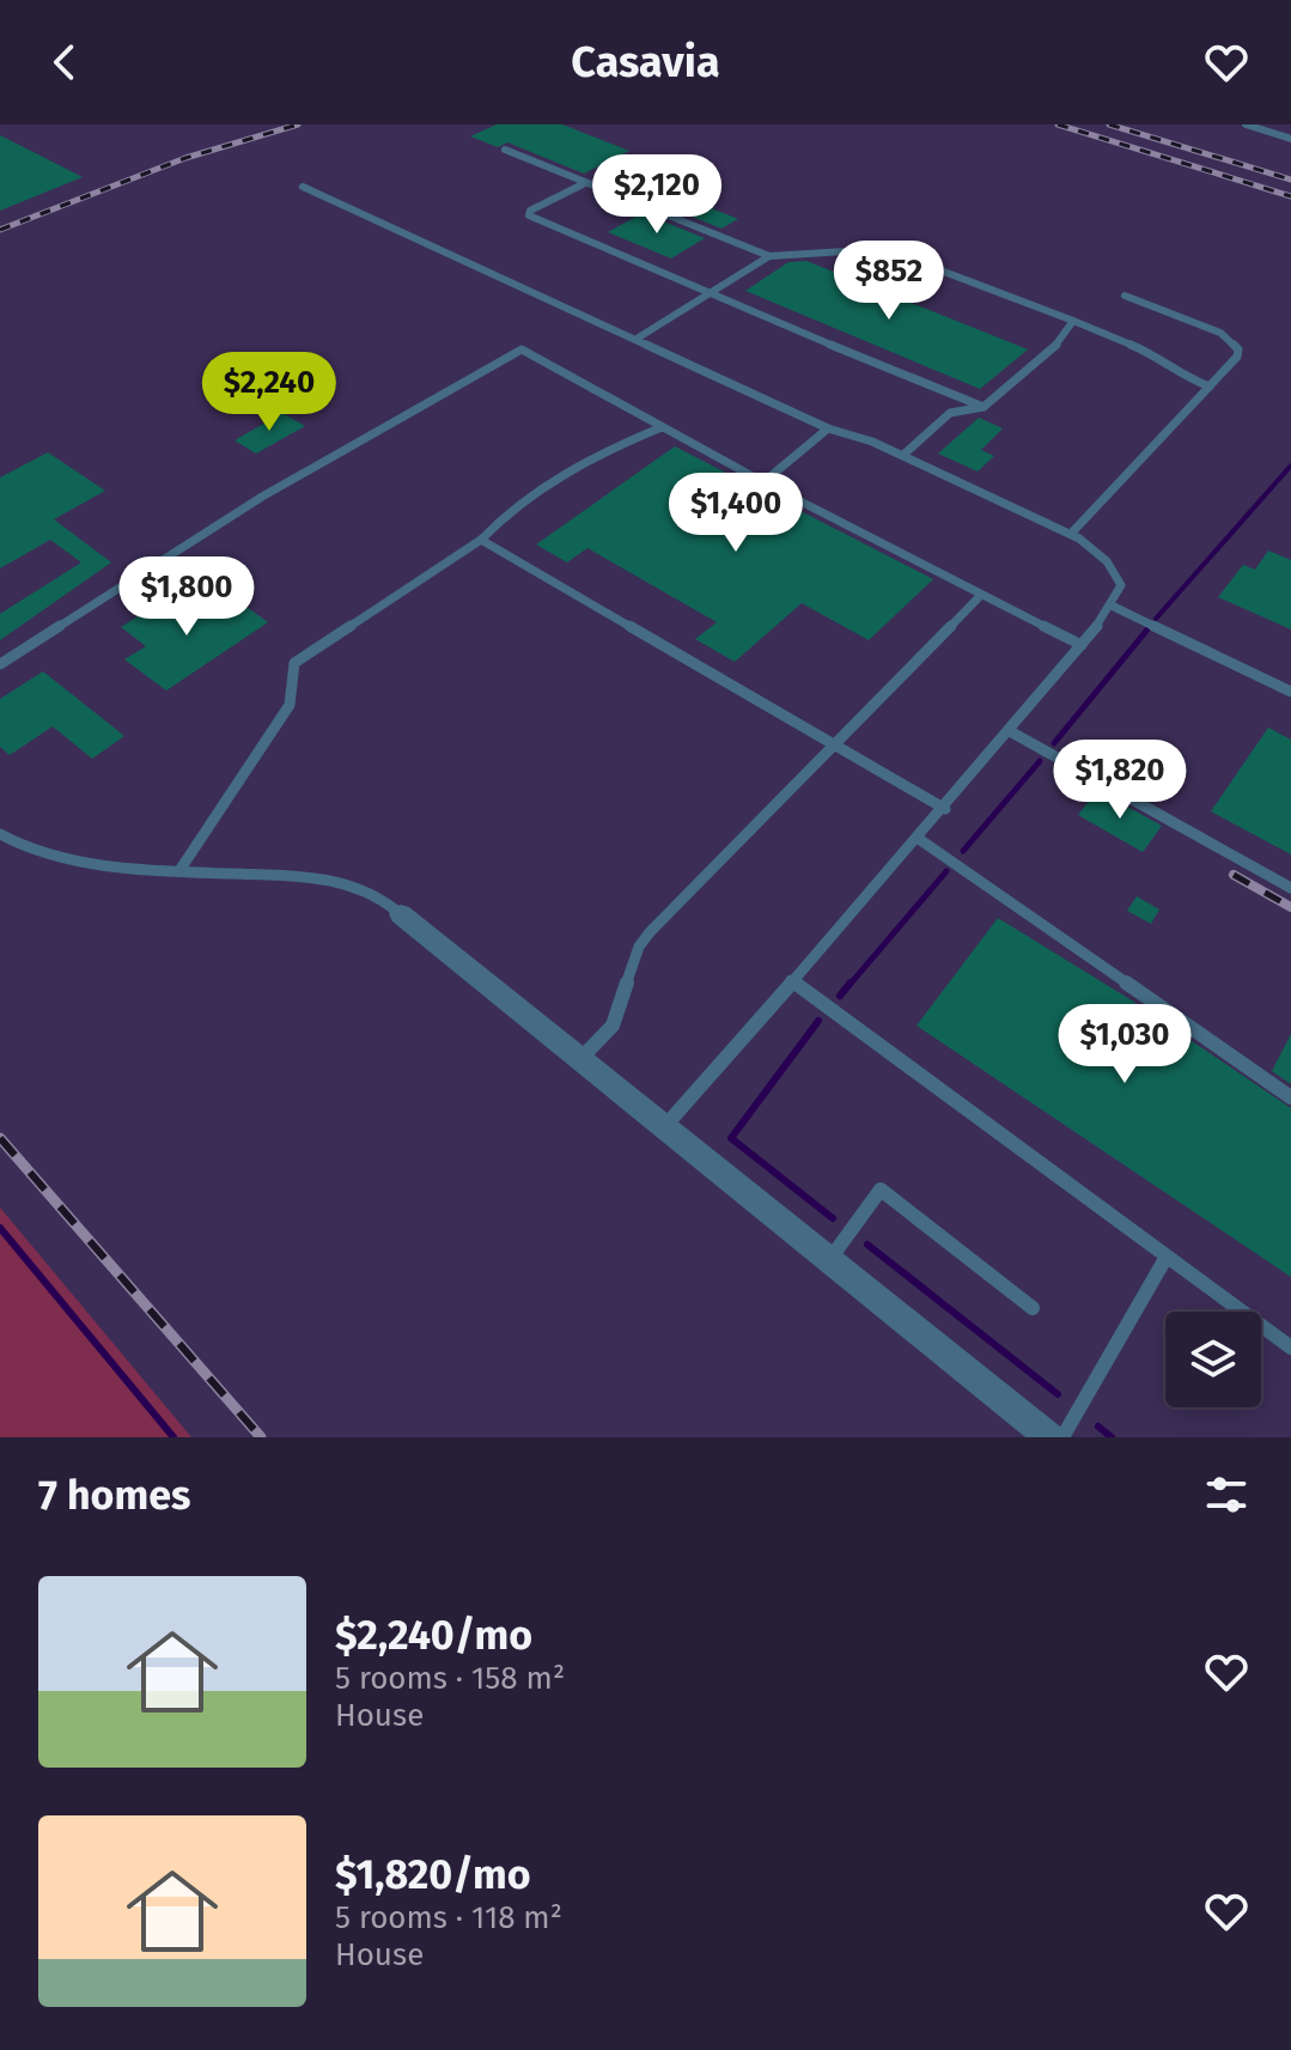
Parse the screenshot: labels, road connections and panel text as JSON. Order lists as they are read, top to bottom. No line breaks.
{"page":{"header":"Casavia","price":["$2,120","$852","$2,240","$1,400","$1,800","$1,820","$1,030"],"heading":"7 homes","list":[{"name":"$2,240/mo","note":"5 rooms · 158 m² · House"},{"name":"$1,820/mo","note":"5 rooms · 118 m² · House"}]}}
